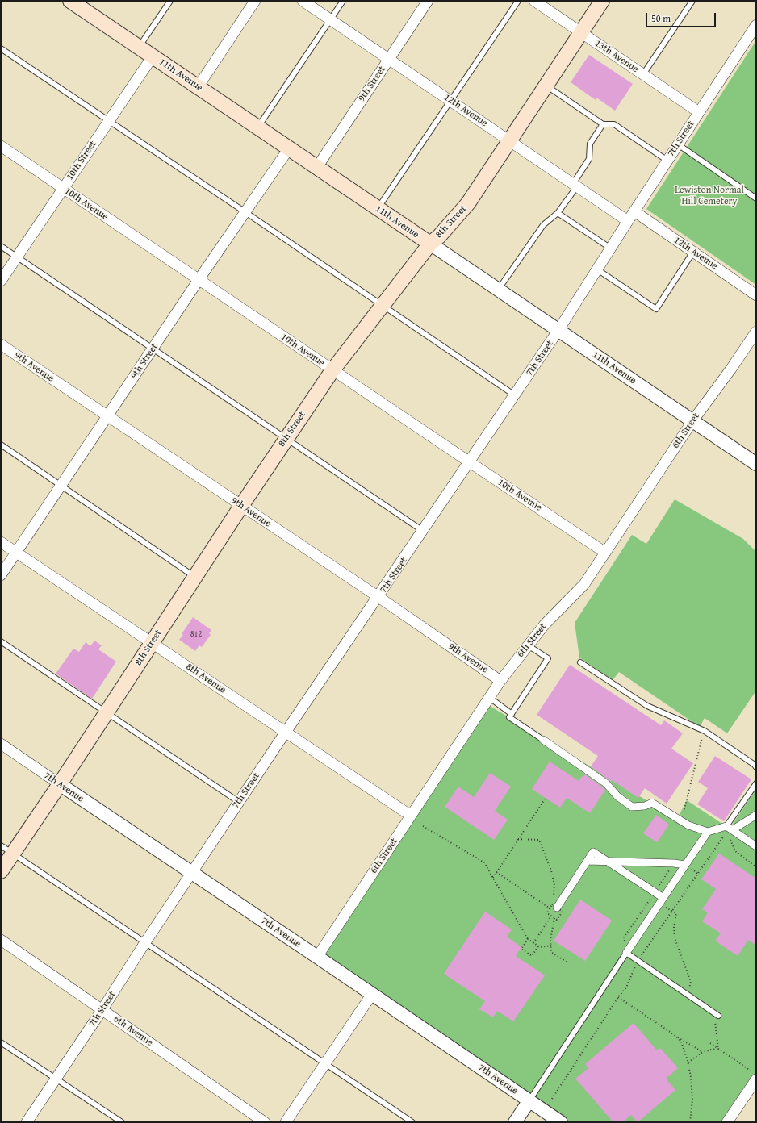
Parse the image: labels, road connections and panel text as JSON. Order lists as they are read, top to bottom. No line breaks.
{"streets":{"main road":["11th Avenue","8th Street"],"street":["13th Avenue","9th Street","12th Avenue","7th Street","10th Street","10th Avenue","9th Avenue","6th Street","8th Avenue","7th Avenue","6th Avenue"]},"crossings":[["13th Avenue","7th Street"],["13th Avenue","8th Street"],["11th Avenue","9th Street"],["11th Avenue","7th Street"],["11th Avenue","10th Street"],["11th Avenue","8th Street"],["11th Avenue","6th Street"],["9th Street","12th Avenue"],["9th Street","10th Avenue"],["9th Street","9th Avenue"],["9th Street","8th Avenue"],["12th Avenue","7th Street"],["12th Avenue","8th Street"],["7th Street","10th Avenue"],["7th Street","9th Avenue"],["7th Street","8th Avenue"],["7th Street","7th Avenue"],["7th Street","6th Avenue"],["10th Street","10th Avenue"],["10th Avenue","8th Street"],["10th Avenue","6th Street"],["8th Street","9th Avenue"],["8th Street","8th Avenue"],["8th Street","7th Avenue"],["9th Avenue","6th Street"],["6th Street","8th Avenue"],["6th Street","7th Avenue"]],"parks":["Lewiston Normal Hill Cemetery"],"house_numbers":["812"],"scale_bar":"50 m"}
